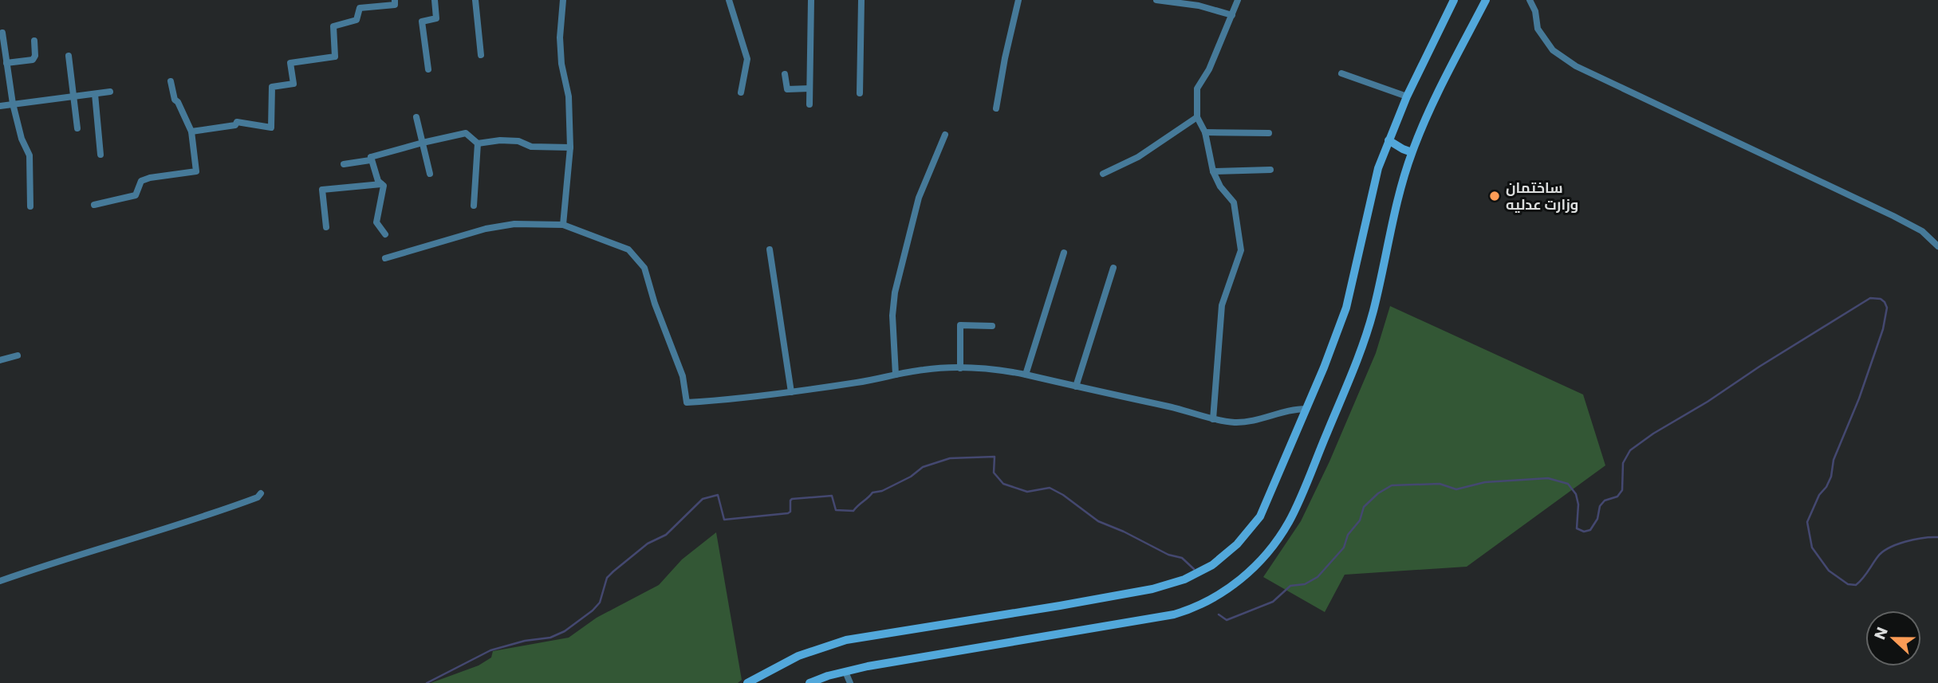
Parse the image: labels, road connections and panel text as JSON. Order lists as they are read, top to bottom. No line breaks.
{"places":["ساختمان وزارت عدلیه"],"north":"left"}
